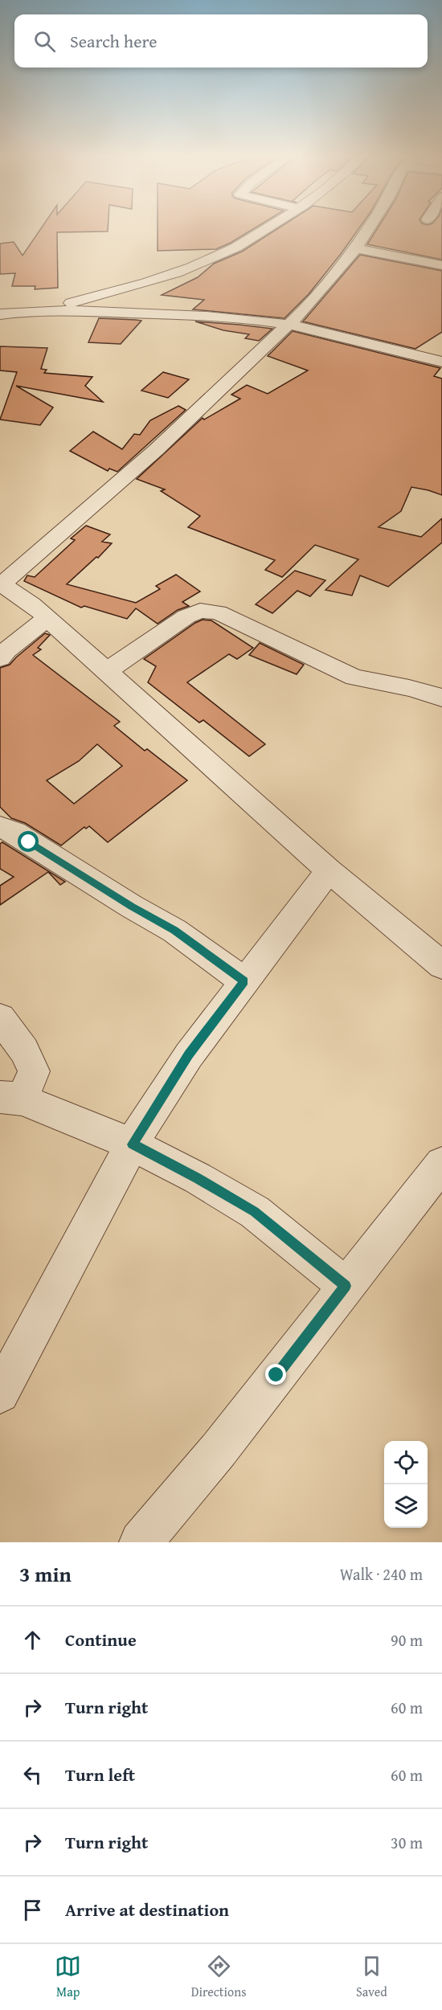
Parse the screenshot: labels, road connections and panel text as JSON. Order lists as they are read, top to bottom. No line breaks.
{"page":{"search":"Search here","heading":["3 min","Walk · 240 m"],"list":[["Continue","90 m"],["Turn right","60 m"],["Turn left","60 m"],["Turn right","30 m"],"Arrive at destination"],"nav":["Map","Directions","Saved"]}}
